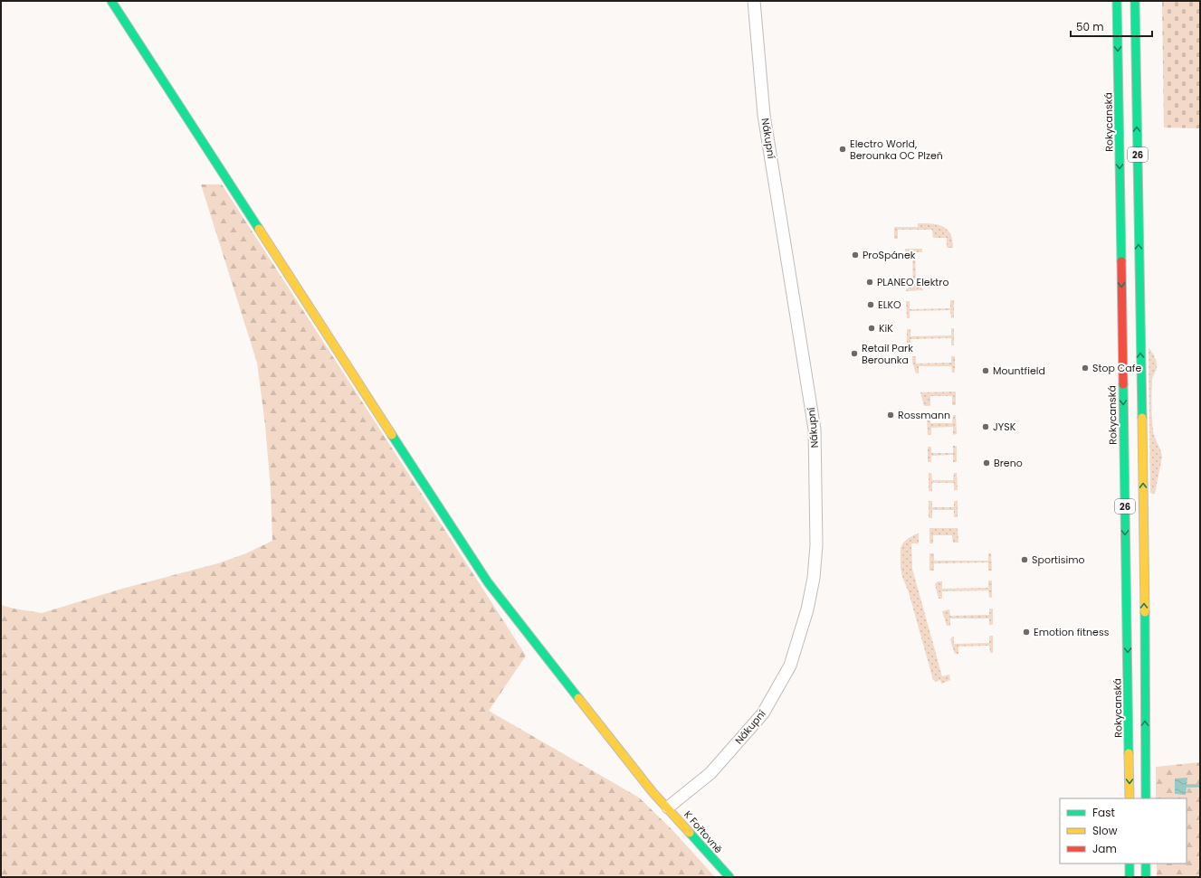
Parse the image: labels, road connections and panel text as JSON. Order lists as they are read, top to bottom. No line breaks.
{"streets":{"main road":["Rokycanská","26","K Fořtovně"],"street":["Nákupní"]},"crossings":[["Nákupní","K Fořtovně"]],"places":["Electro World, Berounka OC Plzeň","ProSpánek","PLANEO Elektro","ELKO","KiK","Retail Park Berounka","Stop Cafe","Mountfield","Rossmann","JYSK","Breno","Sportisimo","Emotion fitness"],"legend":["Fast","Slow","Jam"],"scale_bar":"50 m"}
